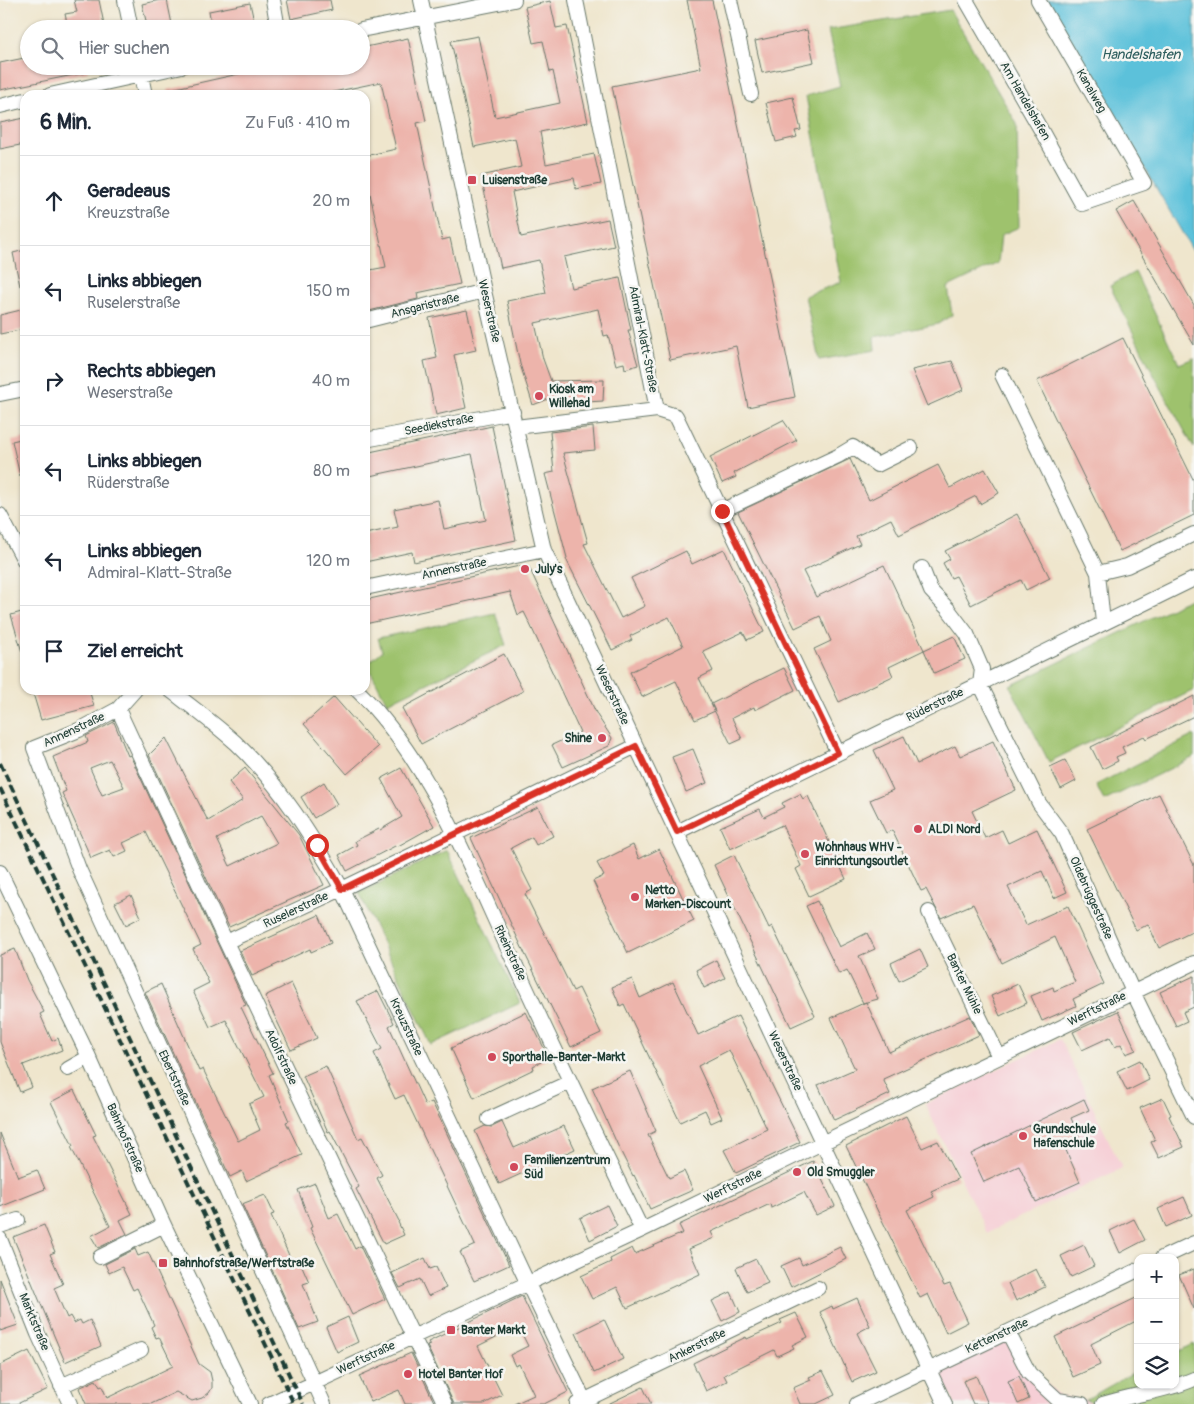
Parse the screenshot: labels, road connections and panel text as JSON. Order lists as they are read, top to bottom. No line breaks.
{"streets":{"street":["Kanalweg","Am Handelshafen","Ansgaristraße","Weserstraße","Admiral-Klatt-Straße","Seediekstraße","Annenstraße","Rüderstraße","Oldebrüggestraße","Ruselerstraße","Rheinstraße","Banter Mühle","Werftstraße","Kreuzstraße","Adolfstraße","Ebertstraße","Bahnhofstraße","Marktstraße","Kettenstraße","Ankerstraße"]},"crossings":[["Kanalweg","Am Handelshafen"],["Ansgaristraße","Weserstraße"],["Weserstraße","Seediekstraße"],["Weserstraße","Annenstraße"],["Weserstraße","Rüderstraße"],["Weserstraße","Ruselerstraße"],["Weserstraße","Werftstraße"],["Weserstraße","Kettenstraße"],["Admiral-Klatt-Straße","Rüderstraße"],["Annenstraße","Adolfstraße"],["Annenstraße","Ebertstraße"],["Rüderstraße","Oldebrüggestraße"],["Oldebrüggestraße","Werftstraße"],["Ruselerstraße","Rheinstraße"],["Ruselerstraße","Kreuzstraße"],["Ruselerstraße","Adolfstraße"],["Rheinstraße","Werftstraße"],["Banter Mühle","Werftstraße"],["Werftstraße","Kreuzstraße"],["Werftstraße","Adolfstraße"],["Werftstraße","Ebertstraße"],["Kreuzstraße","Ankerstraße"]],"water":["Handelshafen"],"places":{"transit":["Luisenstraße","Bahnhofstraße/Werftstraße","Banter Markt"],"other":["Kiosk am Willehad","July's","Shine","ALDI Nord","Wohnhaus WHV - Einrichtungsoutlet","Netto Marken-Discount","Sporthalle-Banter-Markt","Grundschule Hafenschule","Familienzentrum Süd","Old Smuggler","Hotel Banter Hof"]},"page":{"search":"Hier suchen","heading":["6 Min.","Zu Fuß · 410 m"],"list":[["Geradeaus","Kreuzstraße","20 m"],["Links abbiegen","Ruselerstraße","150 m"],["Rechts abbiegen","Weserstraße","40 m"],["Links abbiegen","Rüderstraße","80 m"],["Links abbiegen","Admiral-Klatt-Straße","120 m"],"Ziel erreicht"],"map_buttons":["+","−"]}}
